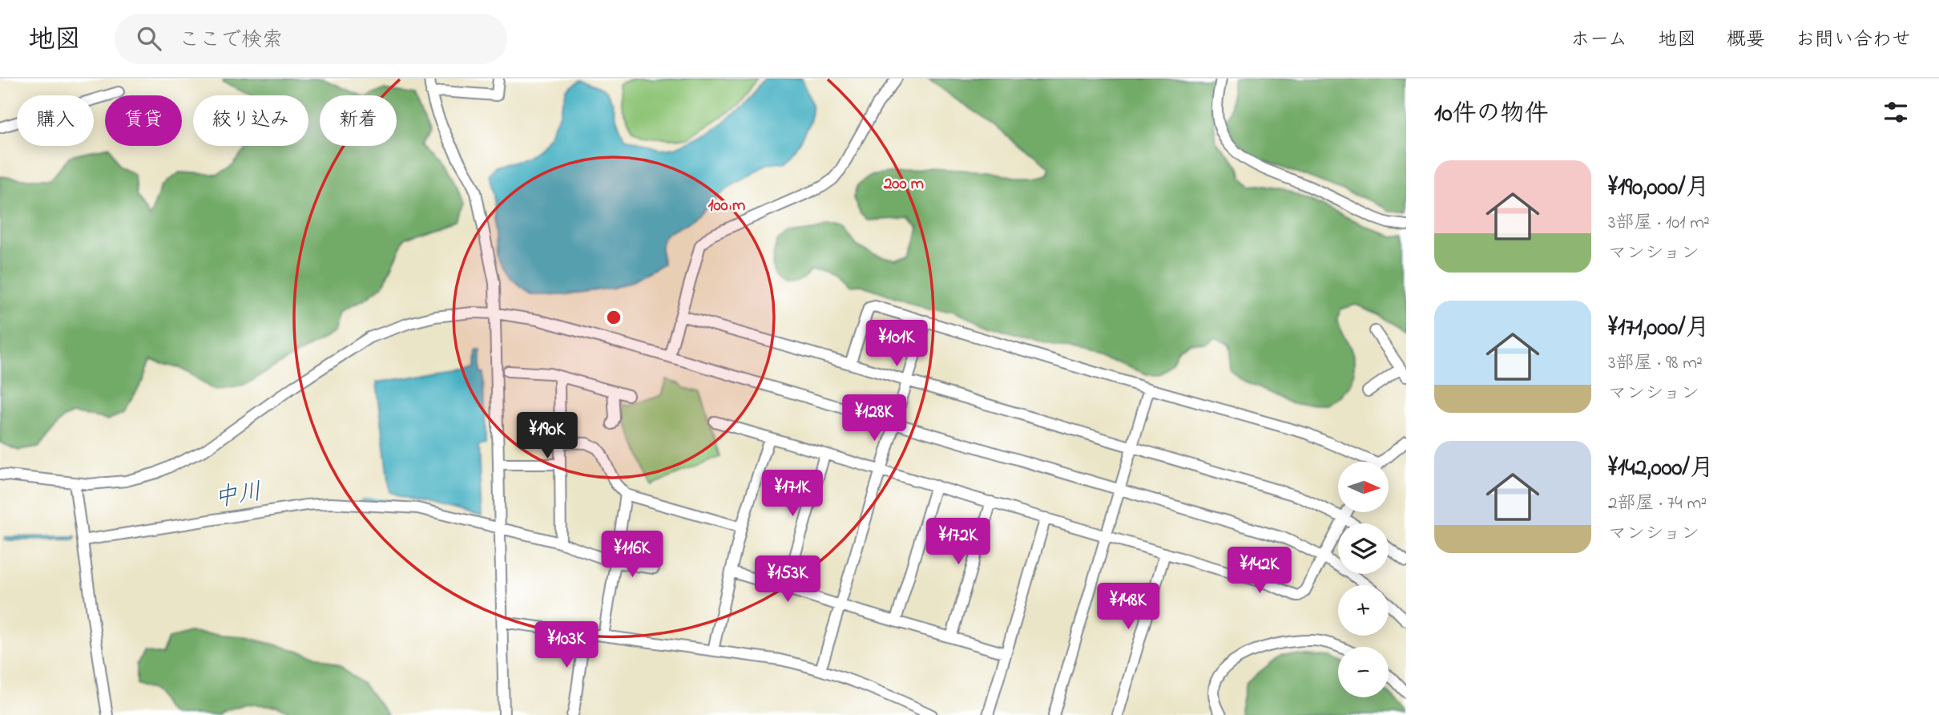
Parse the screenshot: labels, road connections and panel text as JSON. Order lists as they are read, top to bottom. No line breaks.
{"water":["中川"],"north":"right","page":{"header":"地図","search":"ここで検索","nav":["ホーム","地図","概要","お問い合わせ"],"heading":"10件の物件","chip":["購入","賃貸","絞り込み","新着"],"list":[{"name":"¥190,000/月","note":"3部屋 · 101 m² · マンション"},{"name":"¥171,000/月","note":"3部屋 · 98 m² · マンション"},{"name":"¥142,000/月","note":"2部屋 · 74 m² · マンション"}],"price":["¥101K","¥128K","¥190K","¥171K","¥172K","¥116K","¥142K","¥153K","¥148K","¥103K"],"map_buttons":["+","−"]},"rings":["200 m","100 m"]}
